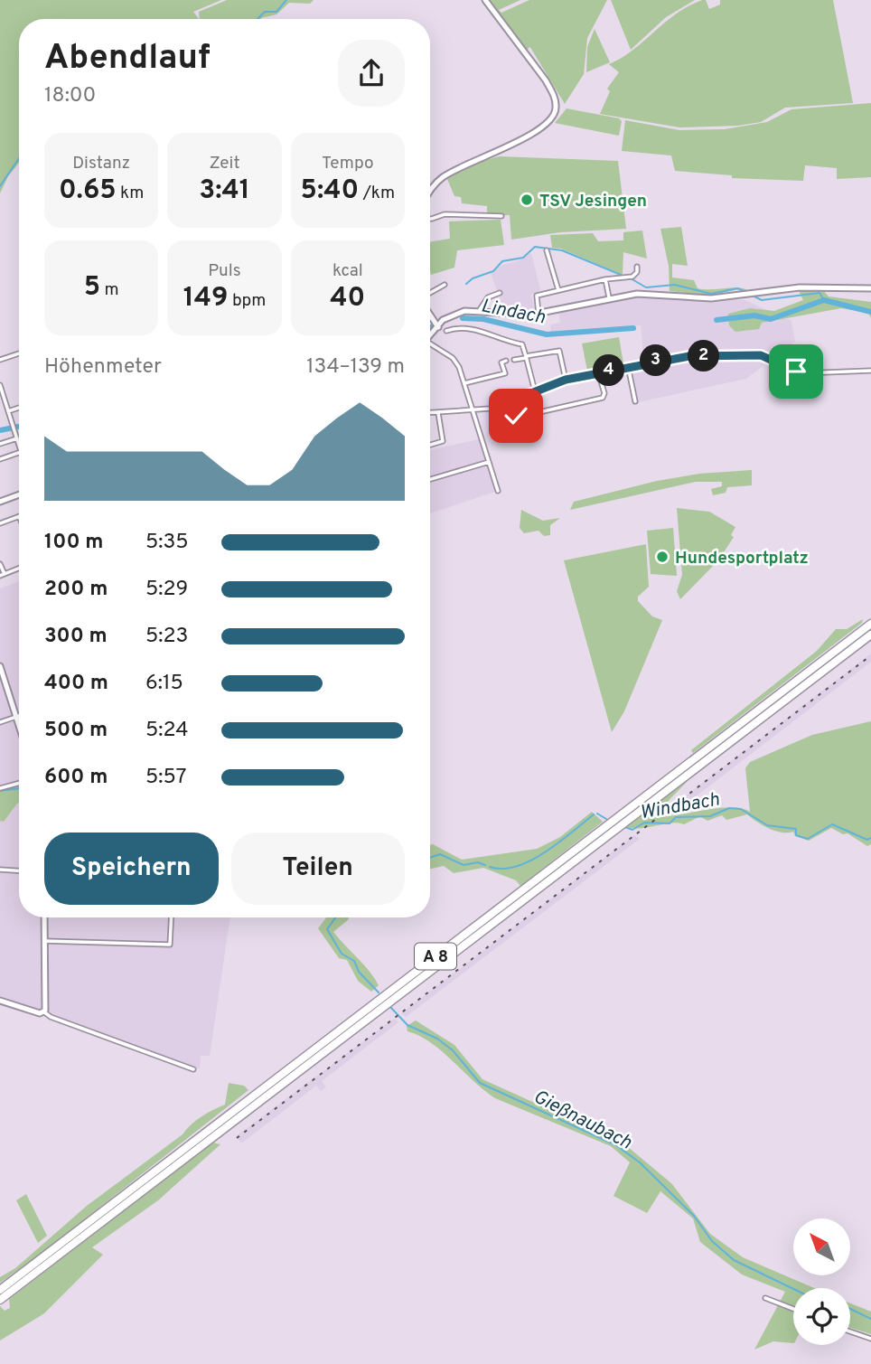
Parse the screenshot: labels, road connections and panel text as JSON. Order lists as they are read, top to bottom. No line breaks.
{"streets":{"highway":["A 8"]},"water":["Lindach","Windbach","Gießnaubach"],"places":["TSV Jesingen","Hundesportplatz"],"north":"top left","page":{"heading":["Abendlauf","18:00"],"stats":[["Distanz","0.65 km"],["Zeit","3:41"],["Tempo","5:40 /km"],["5 m"],["Puls","149 bpm"],["kcal","40"]],"pins":["2","3","4"],"chart":["Höhenmeter","134–139 m"],"list":[{"name":"100 m","note":"5:35"},{"name":"200 m","note":"5:29"},{"name":"300 m","note":"5:23"},{"name":"400 m","note":"6:15"},{"name":"500 m","note":"5:24"},{"name":"600 m","note":"5:57"}],"buttons":["Speichern","Teilen"]}}
